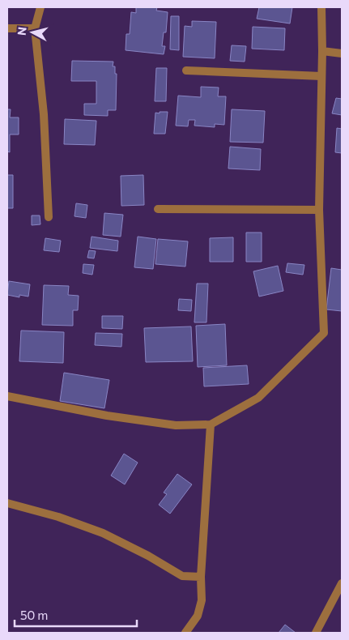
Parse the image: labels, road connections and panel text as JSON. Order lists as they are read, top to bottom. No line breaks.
{"scale_bar":"50 m","north":"left"}
